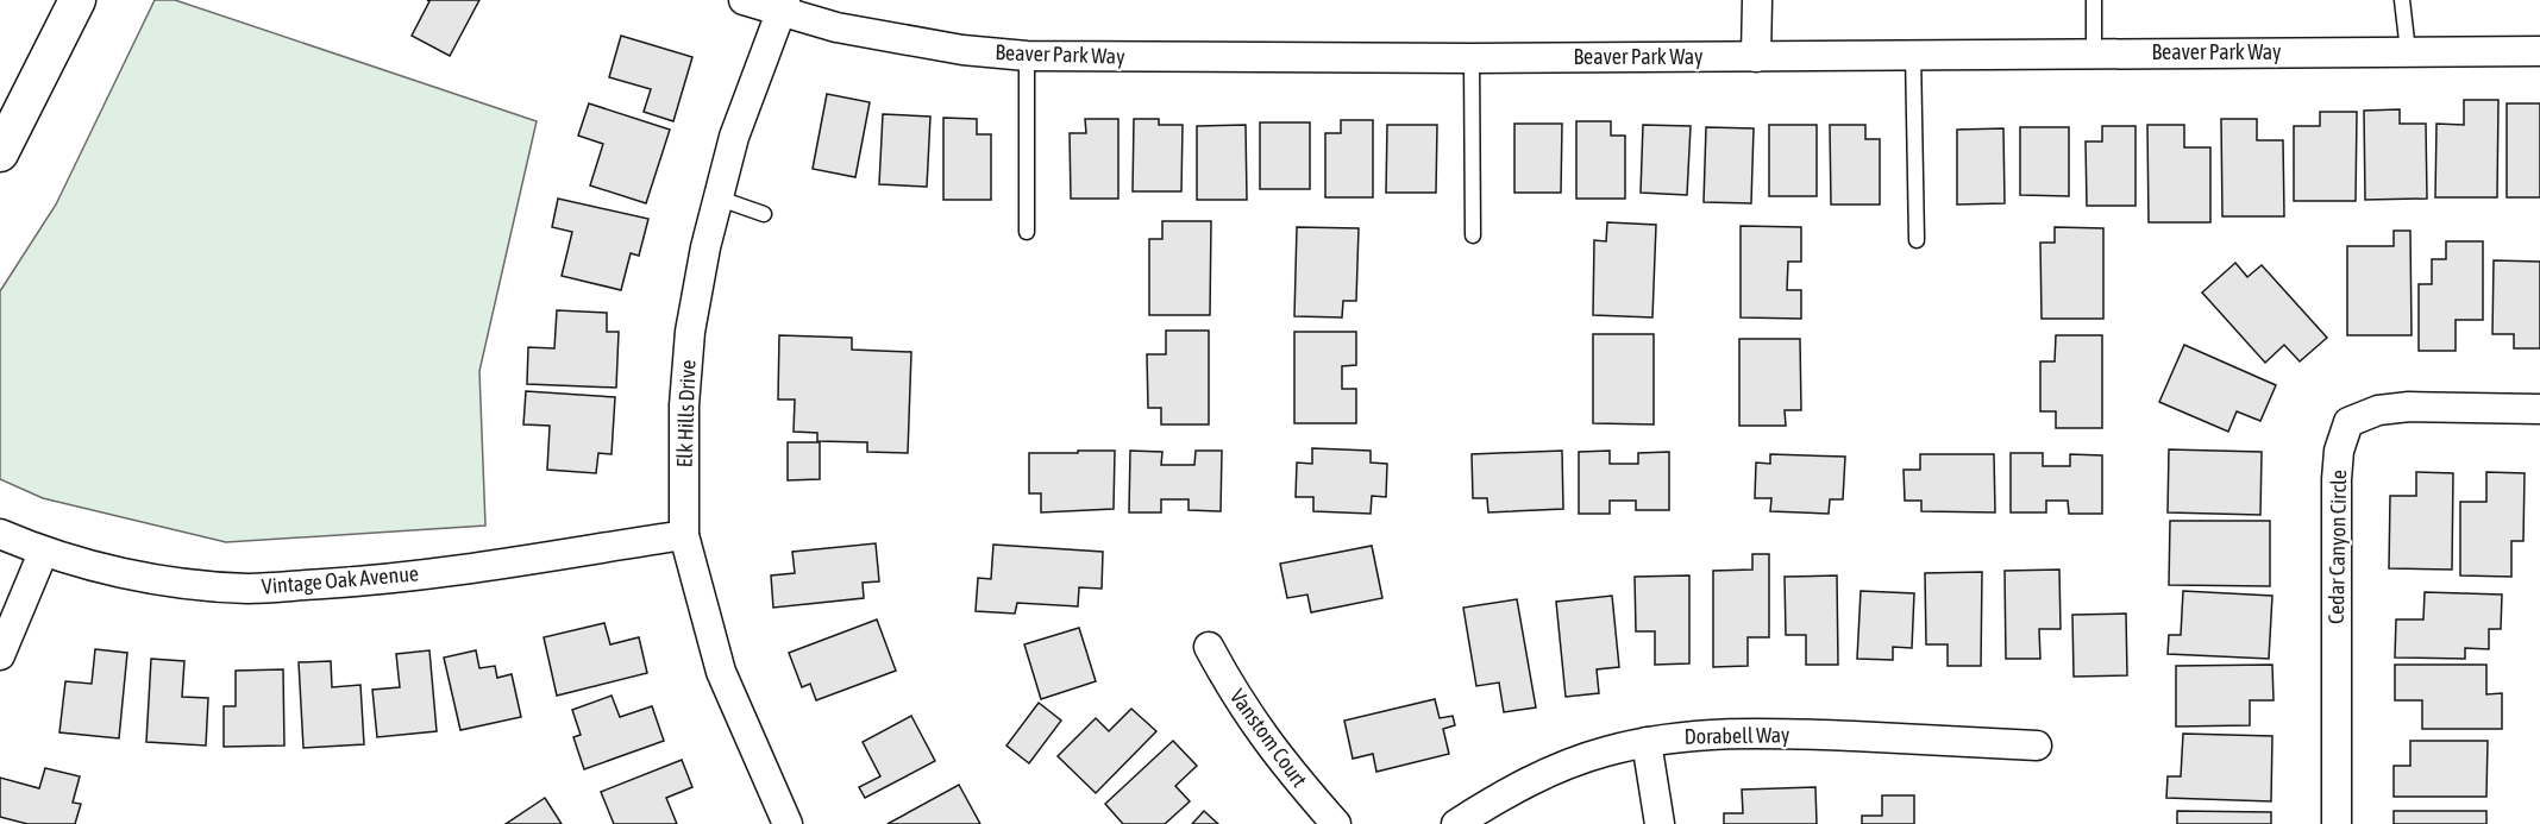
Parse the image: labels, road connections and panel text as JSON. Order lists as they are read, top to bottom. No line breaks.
{"streets":{"street":["Beaver Park Way","Elk Hills Drive","Cedar Canyon Circle","Vintage Oak Avenue","Dorabell Way","Vanstom Court"]},"crossings":[["Beaver Park Way","Elk Hills Drive"],["Elk Hills Drive","Vintage Oak Avenue"]]}
